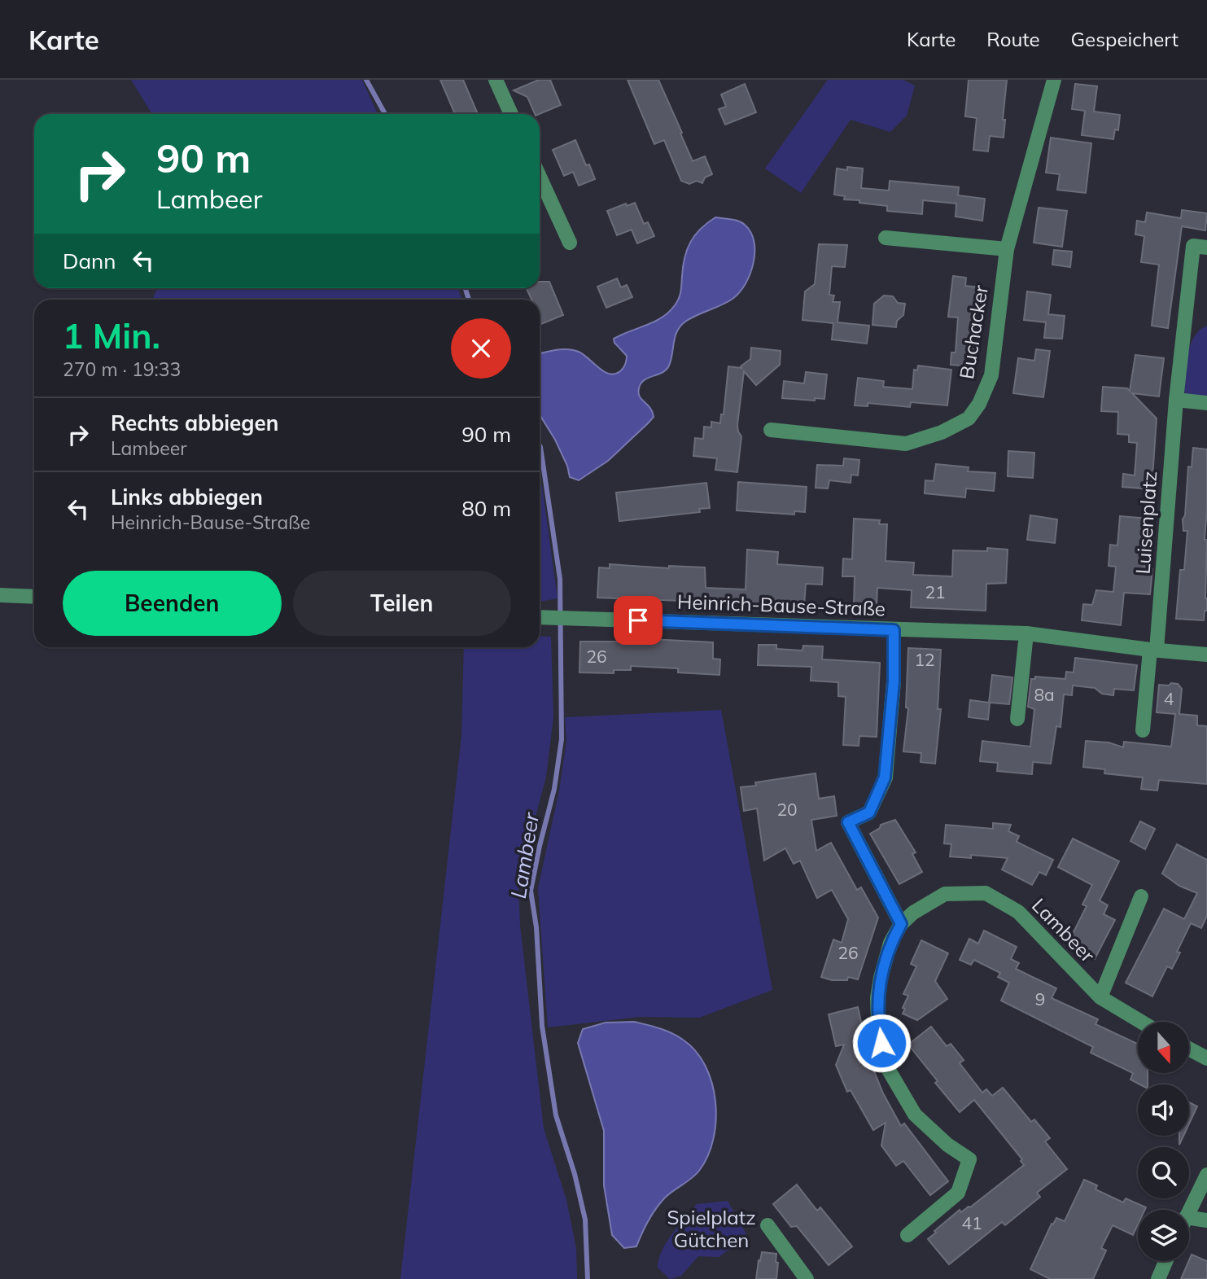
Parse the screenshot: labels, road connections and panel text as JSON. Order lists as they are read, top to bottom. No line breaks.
{"streets":{"street":["Buchacker","Luisenplatz","Heinrich-Bause-Straße","Lambeer"]},"crossings":[["Luisenplatz","Heinrich-Bause-Straße"]],"water":["Lambeer"],"parks":["Spielplatz Gütchen"],"house_numbers":["21","26","12","8a","4","20","26","9","41"],"north":"bottom","page":{"header":"Karte","nav":["Karte","Route","Gespeichert"],"turn":["90 m","Lambeer"],"then":"Dann","heading":["1 Min.","270 m · 19:33"],"list":[{"name":"Rechts abbiegen","note":"Lambeer","value":"90 m"},{"name":"Links abbiegen","note":"Heinrich-Bause-Straße","value":"80 m"}],"buttons":["Beenden","Teilen"]}}
